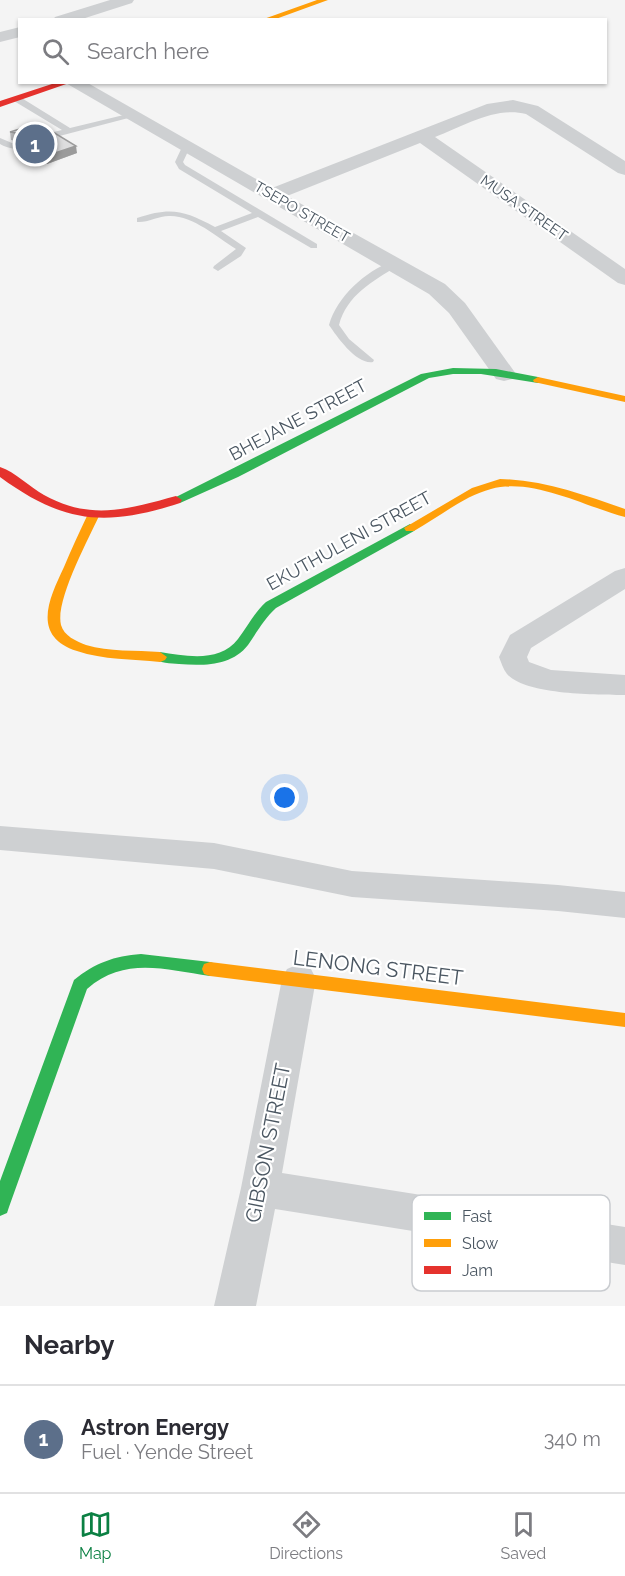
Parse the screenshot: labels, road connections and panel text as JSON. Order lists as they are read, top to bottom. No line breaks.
{"streets":{"street":["MUSA STREET","TSEPO STREET","BHEJANE STREET","EKUTHULENI STREET","LENONG STREET","GIBSON STREET"]},"crossings":[["TSEPO STREET","BHEJANE STREET"],["BHEJANE STREET","EKUTHULENI STREET"],["LENONG STREET","GIBSON STREET"]],"legend":["Fast","Slow","Jam"],"page":{"search":"Search here","pins":"1","heading":"Nearby","list":[{"mark":"1","name":"Astron Energy","note":"Fuel · Yende Street","value":"340 m"}],"nav":["Map","Directions","Saved"]}}
